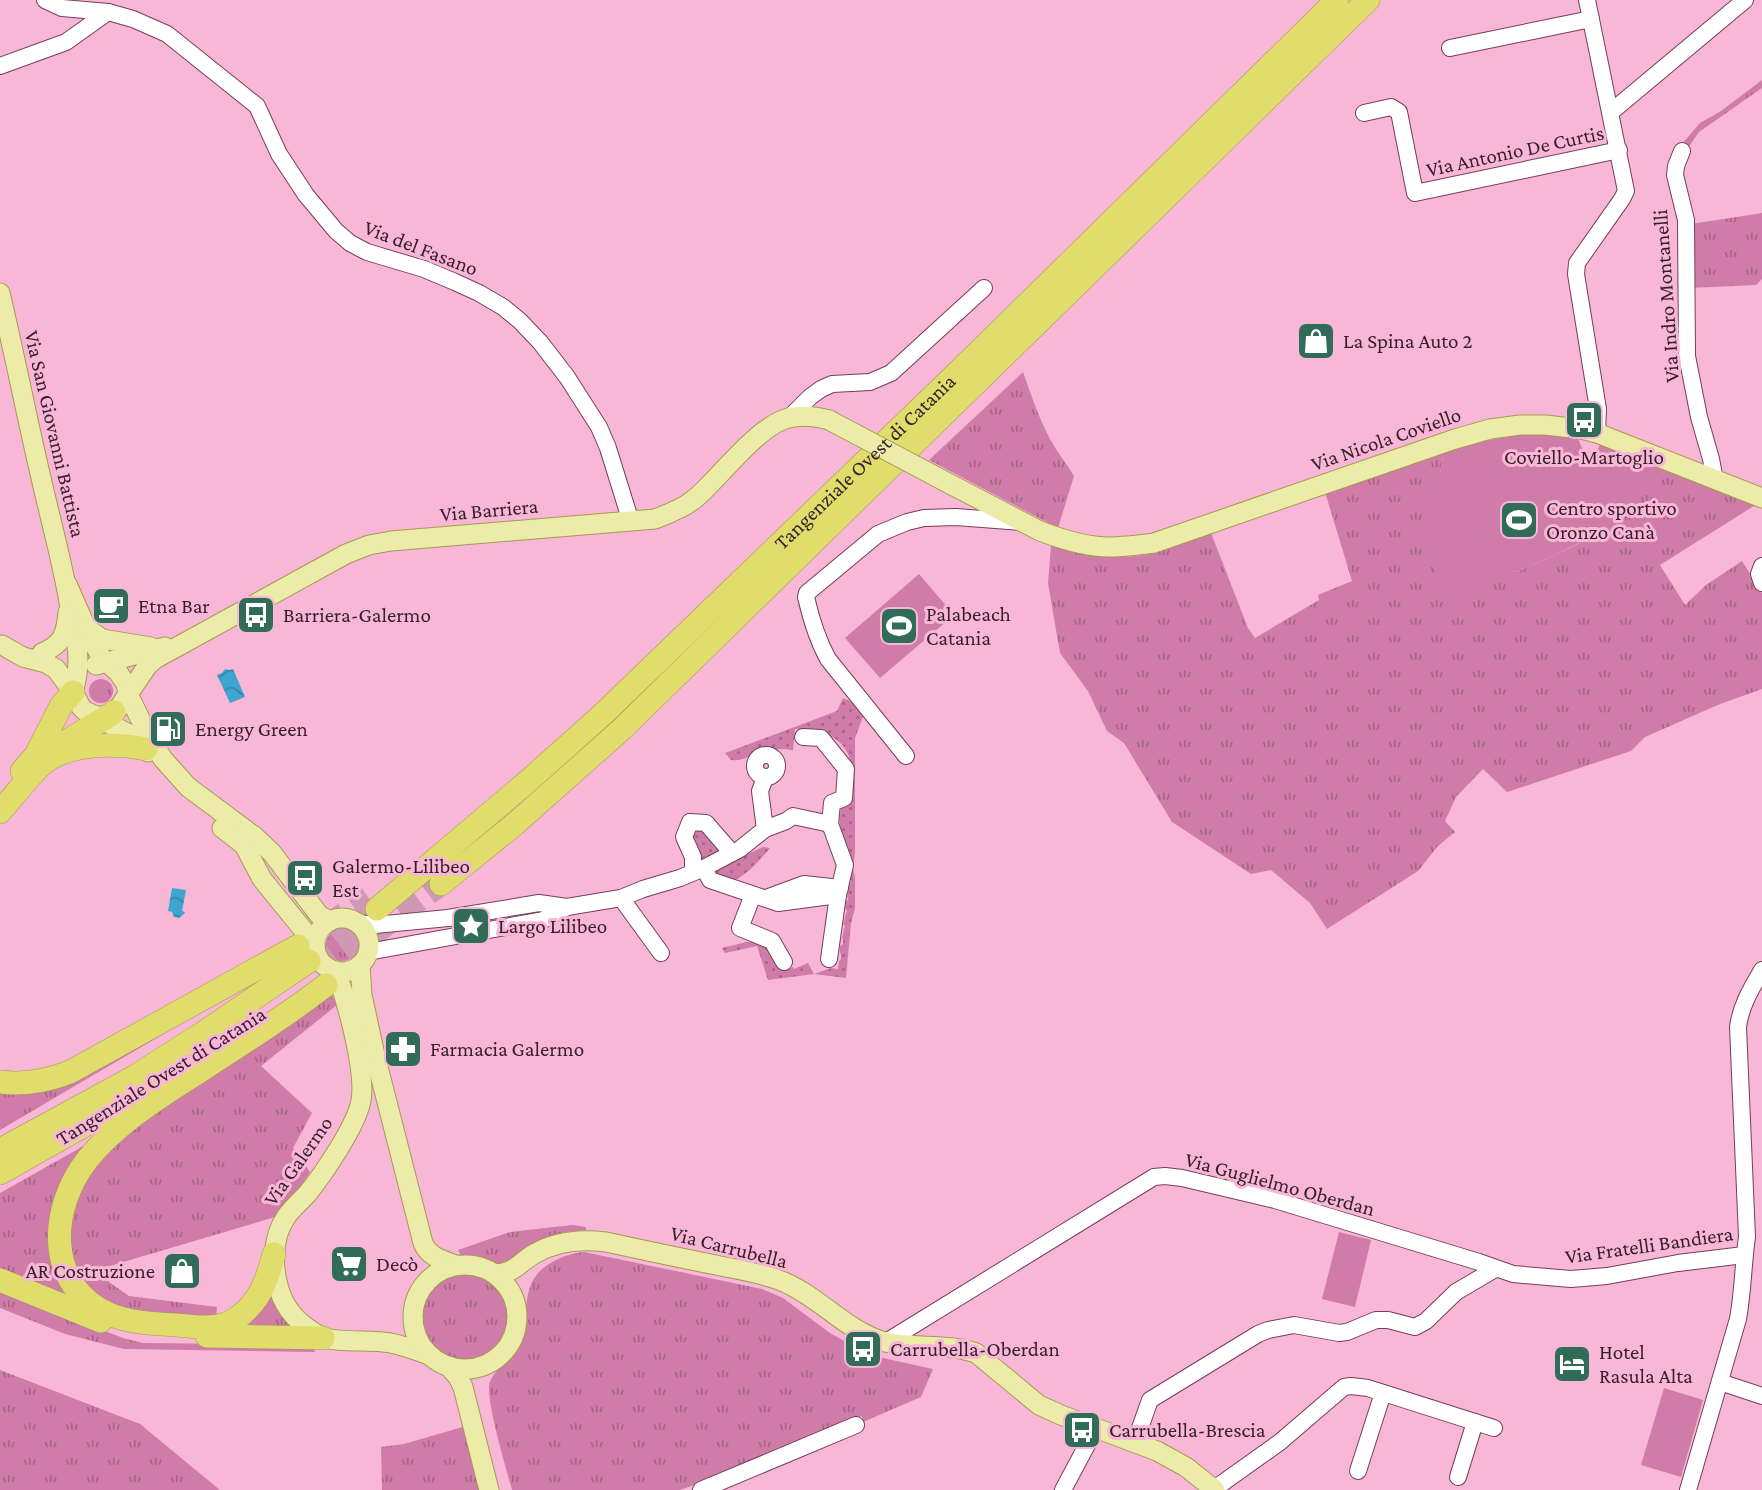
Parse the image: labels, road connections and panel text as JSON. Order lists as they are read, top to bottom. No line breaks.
{"streets":{"highway":["Tangenziale Ovest di Catania"],"main road":["Via San Giovanni Battista","Via Nicola Coviello","Via Barriera","Via Galermo","Via Carrubella"],"street":["Via Antonio De Curtis","Via del Fasano","Via Indro Montanelli","Via Guglielmo Oberdan","Via Fratelli Bandiera"]},"crossings":[["Via del Fasano","Via Barriera"],["Via Indro Montanelli","Via Nicola Coviello"],["Tangenziale Ovest di Catania","Via Galermo"],["Via Guglielmo Oberdan","Via Fratelli Bandiera"],["Via Guglielmo Oberdan","Via Carrubella"]],"places":{"shop":["La Spina Auto 2","AR Costruzione"],"bus stop":["Coviello-Martoglio","Barriera-Galermo","Galermo-Lilibeo Est","Carrubella-Oberdan","Carrubella-Brescia"],"sports":["Centro sportivo Oronzo Canà","Palabeach Catania"],"cafe":["Etna Bar"],"fuel station":["Energy Green"],"place":["Largo Lilibeo"],"pharmacy":["Farmacia Galermo"],"supermarket":["Decò"],"hotel":["Hotel Rasula Alta"]}}
